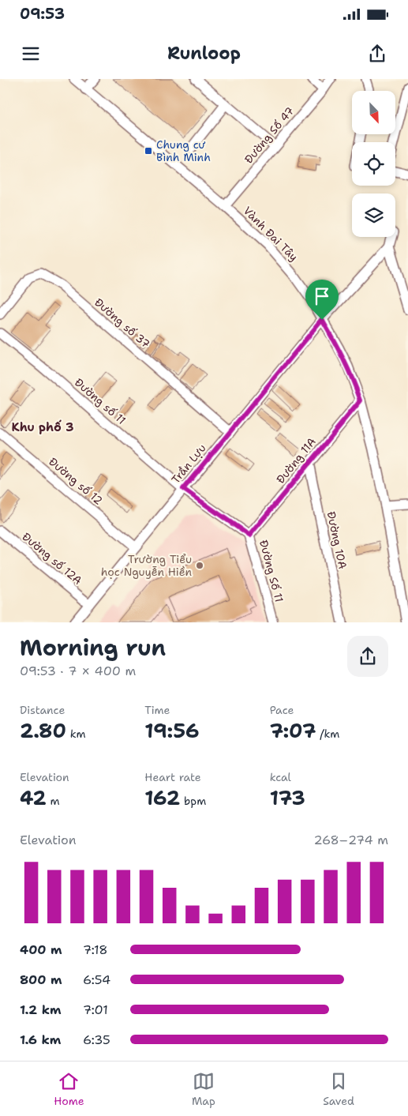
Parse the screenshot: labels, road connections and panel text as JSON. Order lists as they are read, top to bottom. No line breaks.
{"streets":{"street":["Đường Số 47","Vành Đai Tây","Đường số 37","Đường số 11","Đường 11A","Trần Lựu","Đường số 12","Đường 10A","Đường số 12A","Đường Số 11"]},"crossings":[["Đường Số 47","Vành Đai Tây"],["Vành Đai Tây","Đường 11A"],["Vành Đai Tây","Trần Lựu"],["Đường số 37","Trần Lựu"],["Đường số 11","Trần Lựu"],["Đường số 11","Đường Số 11"],["Đường 11A","Đường 10A"],["Đường 11A","Đường Số 11"],["Trần Lựu","Đường số 12"],["Trần Lựu","Đường số 12A"],["Trần Lựu","Đường Số 11"]],"districts":["Khu phố 3"],"places":{"transit":["Chung cư Bình Minh"],"other":["Trường Tiểu học Nguyễn Hiền"]},"north":"bottom right","page":{"status":"09:53","header":"Runloop","heading":["Morning run","09:53 · 7 × 400 m"],"stats":[["Distance","2.80 km"],["Time","19:56"],["Pace","7:07 /km"],["Elevation","42 m"],["Heart rate","162 bpm"],["kcal","173"]],"chart":["Elevation","268–274 m"],"list":[{"name":"400 m","note":"7:18"},{"name":"800 m","note":"6:54"},{"name":"1.2 km","note":"7:01"},{"name":"1.6 km","note":"6:35"}],"tabs":["Home","Map","Saved"]}}
